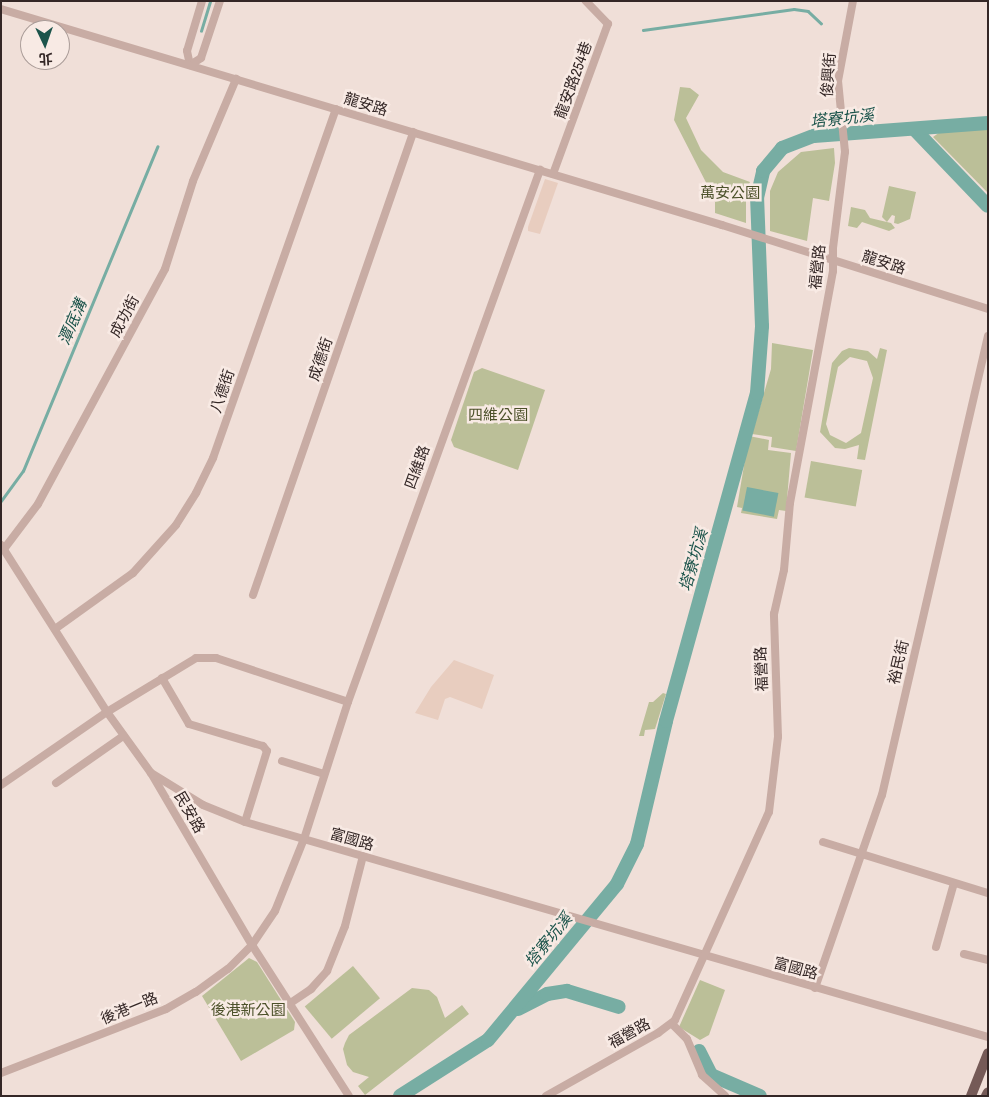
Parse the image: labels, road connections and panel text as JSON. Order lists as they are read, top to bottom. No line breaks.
{"streets":{"street":["俊興街","龍安路254巷","龍安路","福營路","成功街","成德街","八德街","四維路","裕民街","民安路","富國路","後港一路"]},"crossings":[["俊興街","福營路"],["龍安路254巷","龍安路"],["龍安路","福營路"],["龍安路","成功街"],["龍安路","成德街"],["龍安路","八德街"],["龍安路","四維路"],["福營路","富國路"],["成功街","民安路"],["八德街","民安路"],["四維路","民安路"],["四維路","富國路"],["四維路","後港一路"],["裕民街","富國路"],["民安路","富國路"],["民安路","後港一路"]],"water":["塔寮坑溪","潭底溝"],"parks":["萬安公園","四維公園","後港新公園"],"north":"bottom"}
